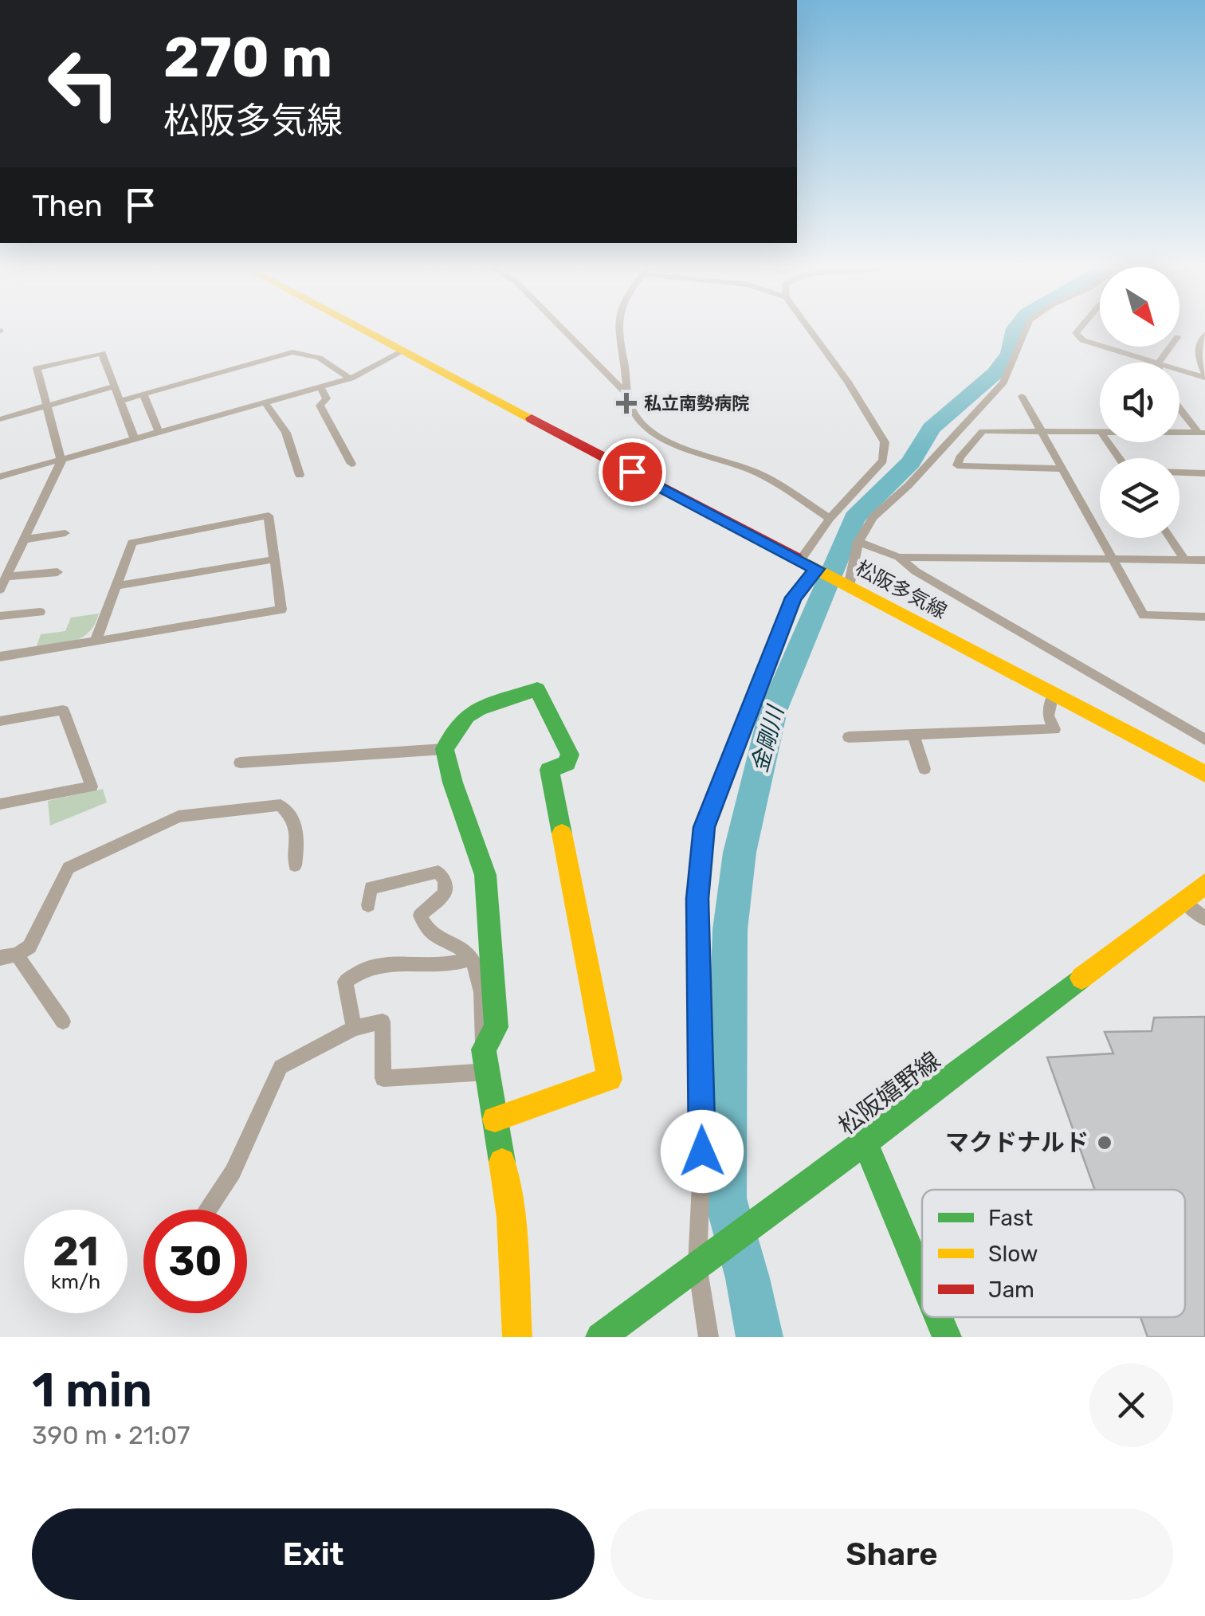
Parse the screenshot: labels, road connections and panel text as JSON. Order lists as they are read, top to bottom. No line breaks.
{"streets":{"main road":["松阪多気線","松阪嬉野線"]},"water":["金剛川"],"places":{"health":["私立南勢病院"],"other":["マクドナルド"]},"legend":["Fast","Slow","Jam"],"north":"bottom right","page":{"turn":["270 m","松阪多気線"],"then":"Then","speed":"21 km/h","limit":"30","heading":["1 min","390 m · 21:07"],"buttons":["Exit","Share"]}}
